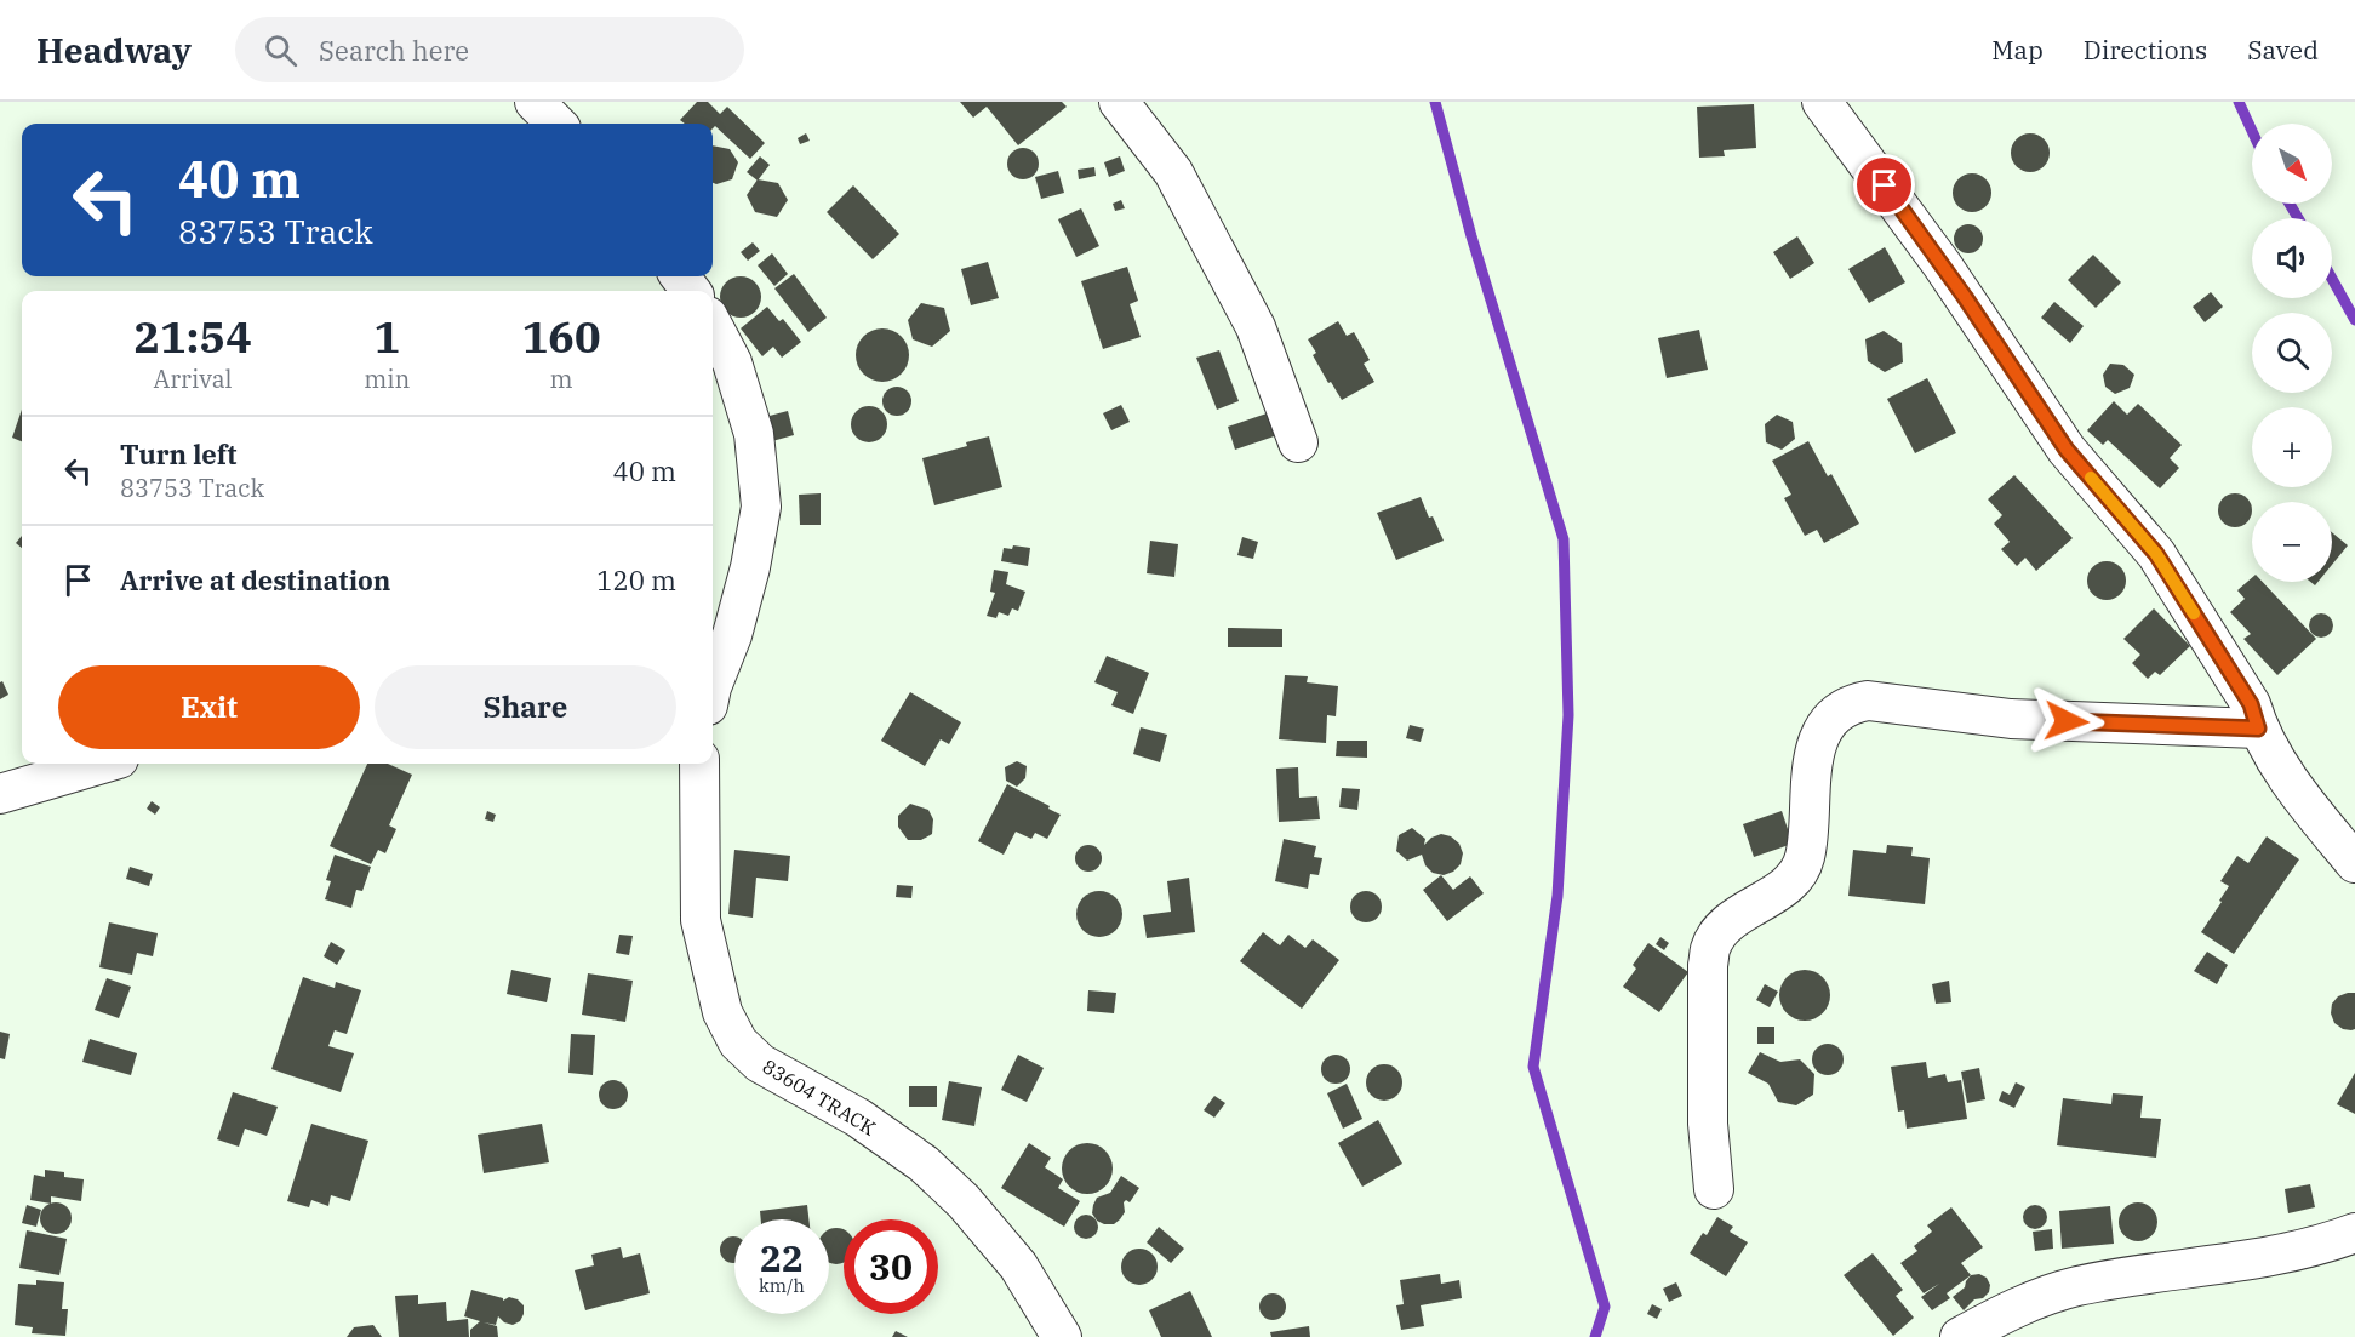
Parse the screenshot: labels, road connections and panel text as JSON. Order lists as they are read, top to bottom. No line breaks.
{"streets":{"street":["83604 TRACK"]},"north":"bottom right","page":{"header":"Headway","search":"Search here","nav":["Map","Directions","Saved"],"map_buttons":["+","−"],"turn":["40 m","83753 Track"],"eta":["21:54","Arrival","1","min","160","m"],"list":[{"name":"Turn left","note":"83753 Track","value":"40 m"},{"name":"Arrive at destination","value":"120 m"}],"buttons":["Exit","Share"],"speed":"22 km/h","limit":"30"}}
